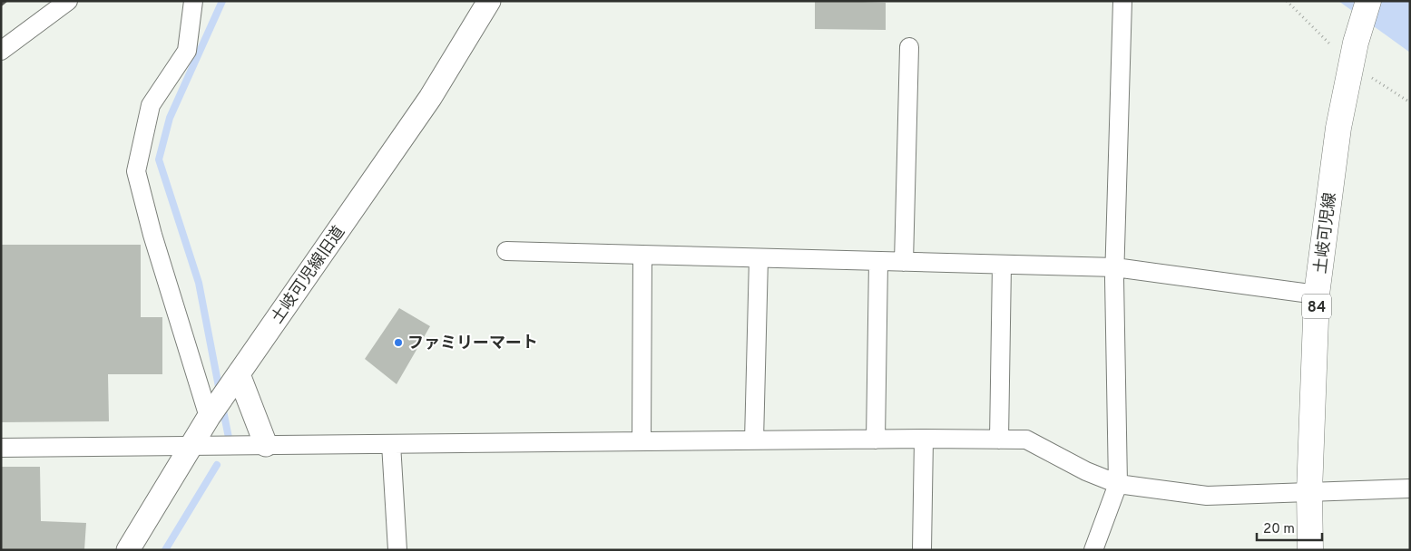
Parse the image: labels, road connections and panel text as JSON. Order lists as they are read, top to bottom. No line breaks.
{"streets":{"main road":["土岐可児線","84"],"street":["土岐可児線旧道"]},"places":["ファミリーマート"],"scale_bar":"20 m"}
